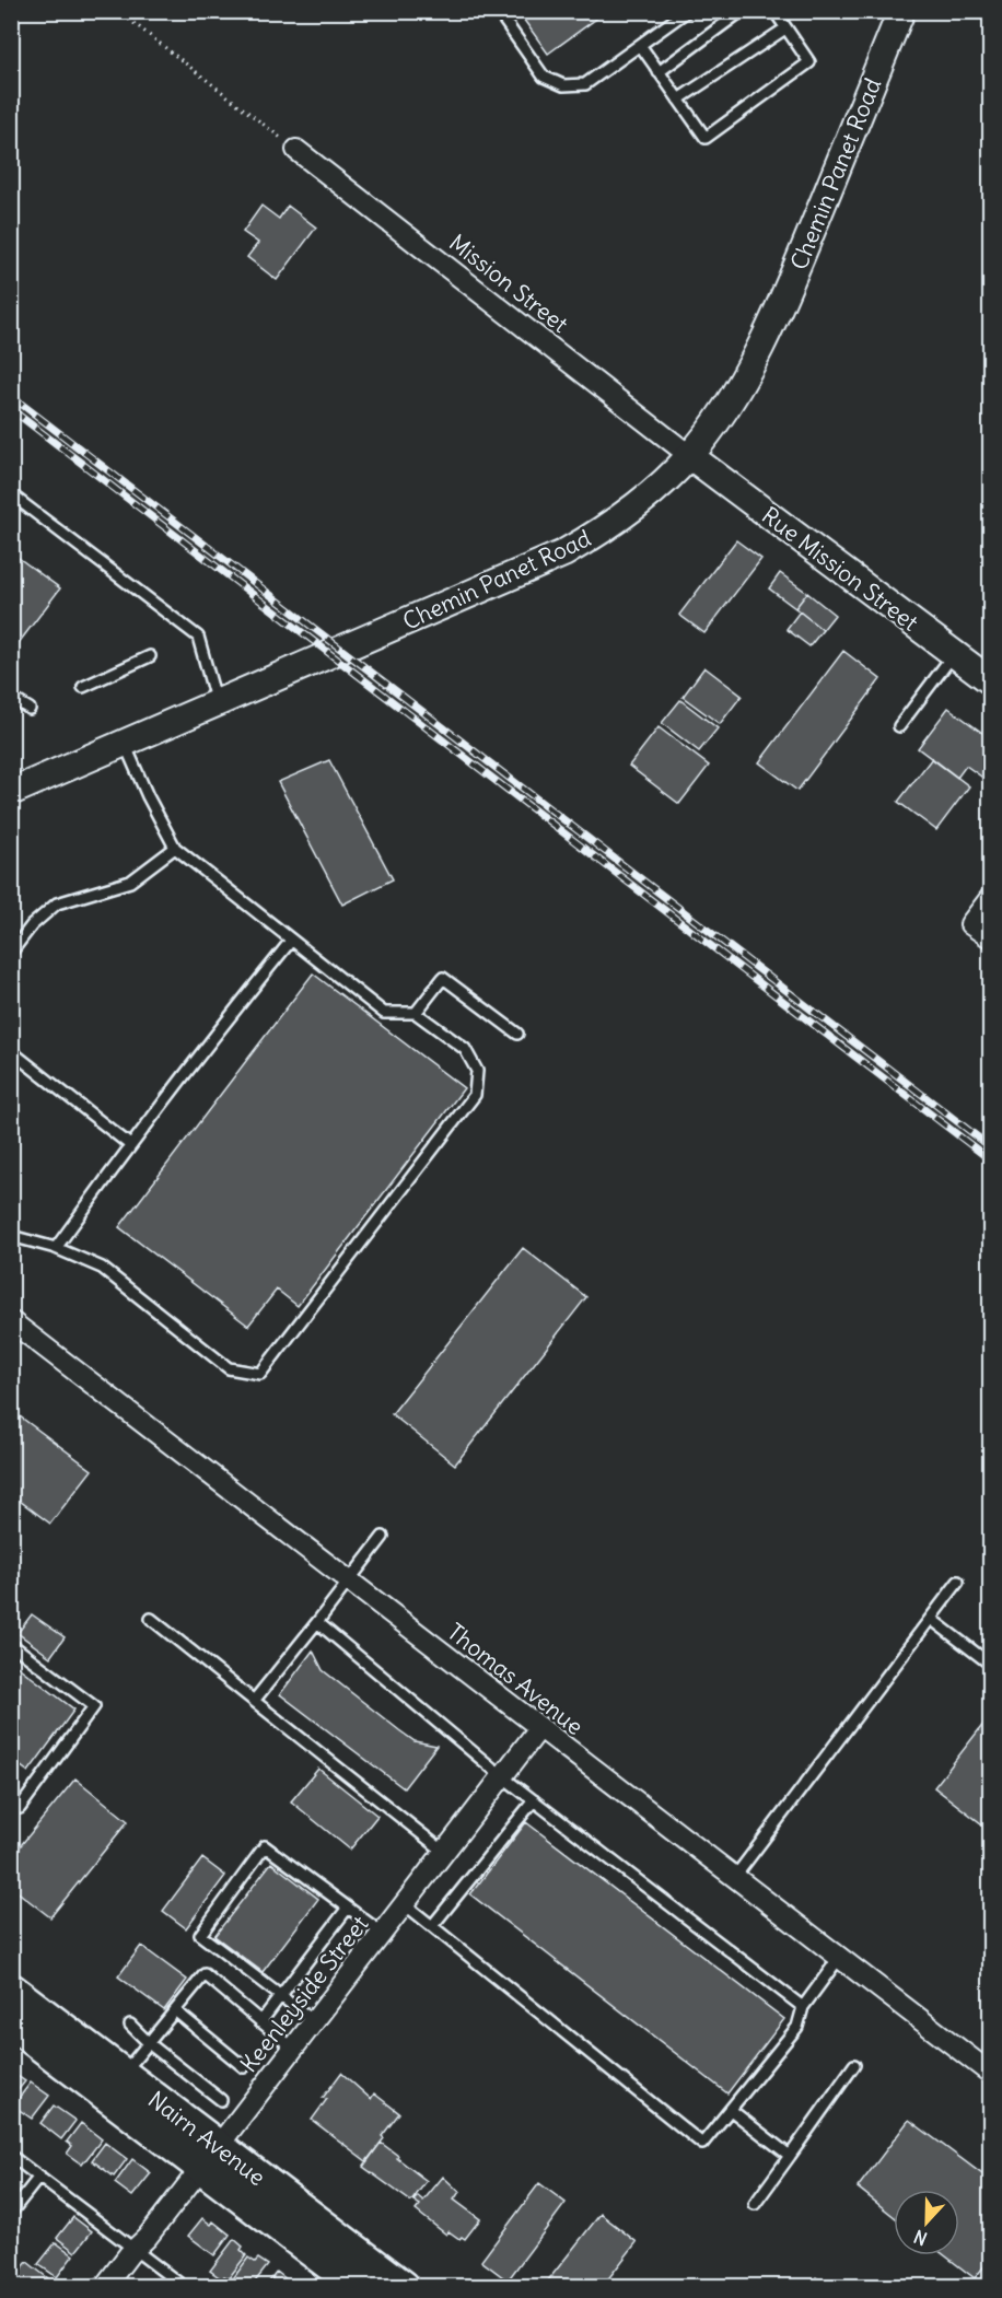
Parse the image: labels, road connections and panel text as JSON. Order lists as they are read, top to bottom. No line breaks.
{"streets":{"main road":["Nairn Avenue"],"street":["Chemin Panet Road","Mission Street","Rue Mission Street","Thomas Avenue","Keenleyside Street"]},"crossings":[["Chemin Panet Road","Mission Street"],["Chemin Panet Road","Rue Mission Street"],["Mission Street","Rue Mission Street"],["Thomas Avenue","Keenleyside Street"],["Keenleyside Street","Nairn Avenue"]],"north":"bottom"}
